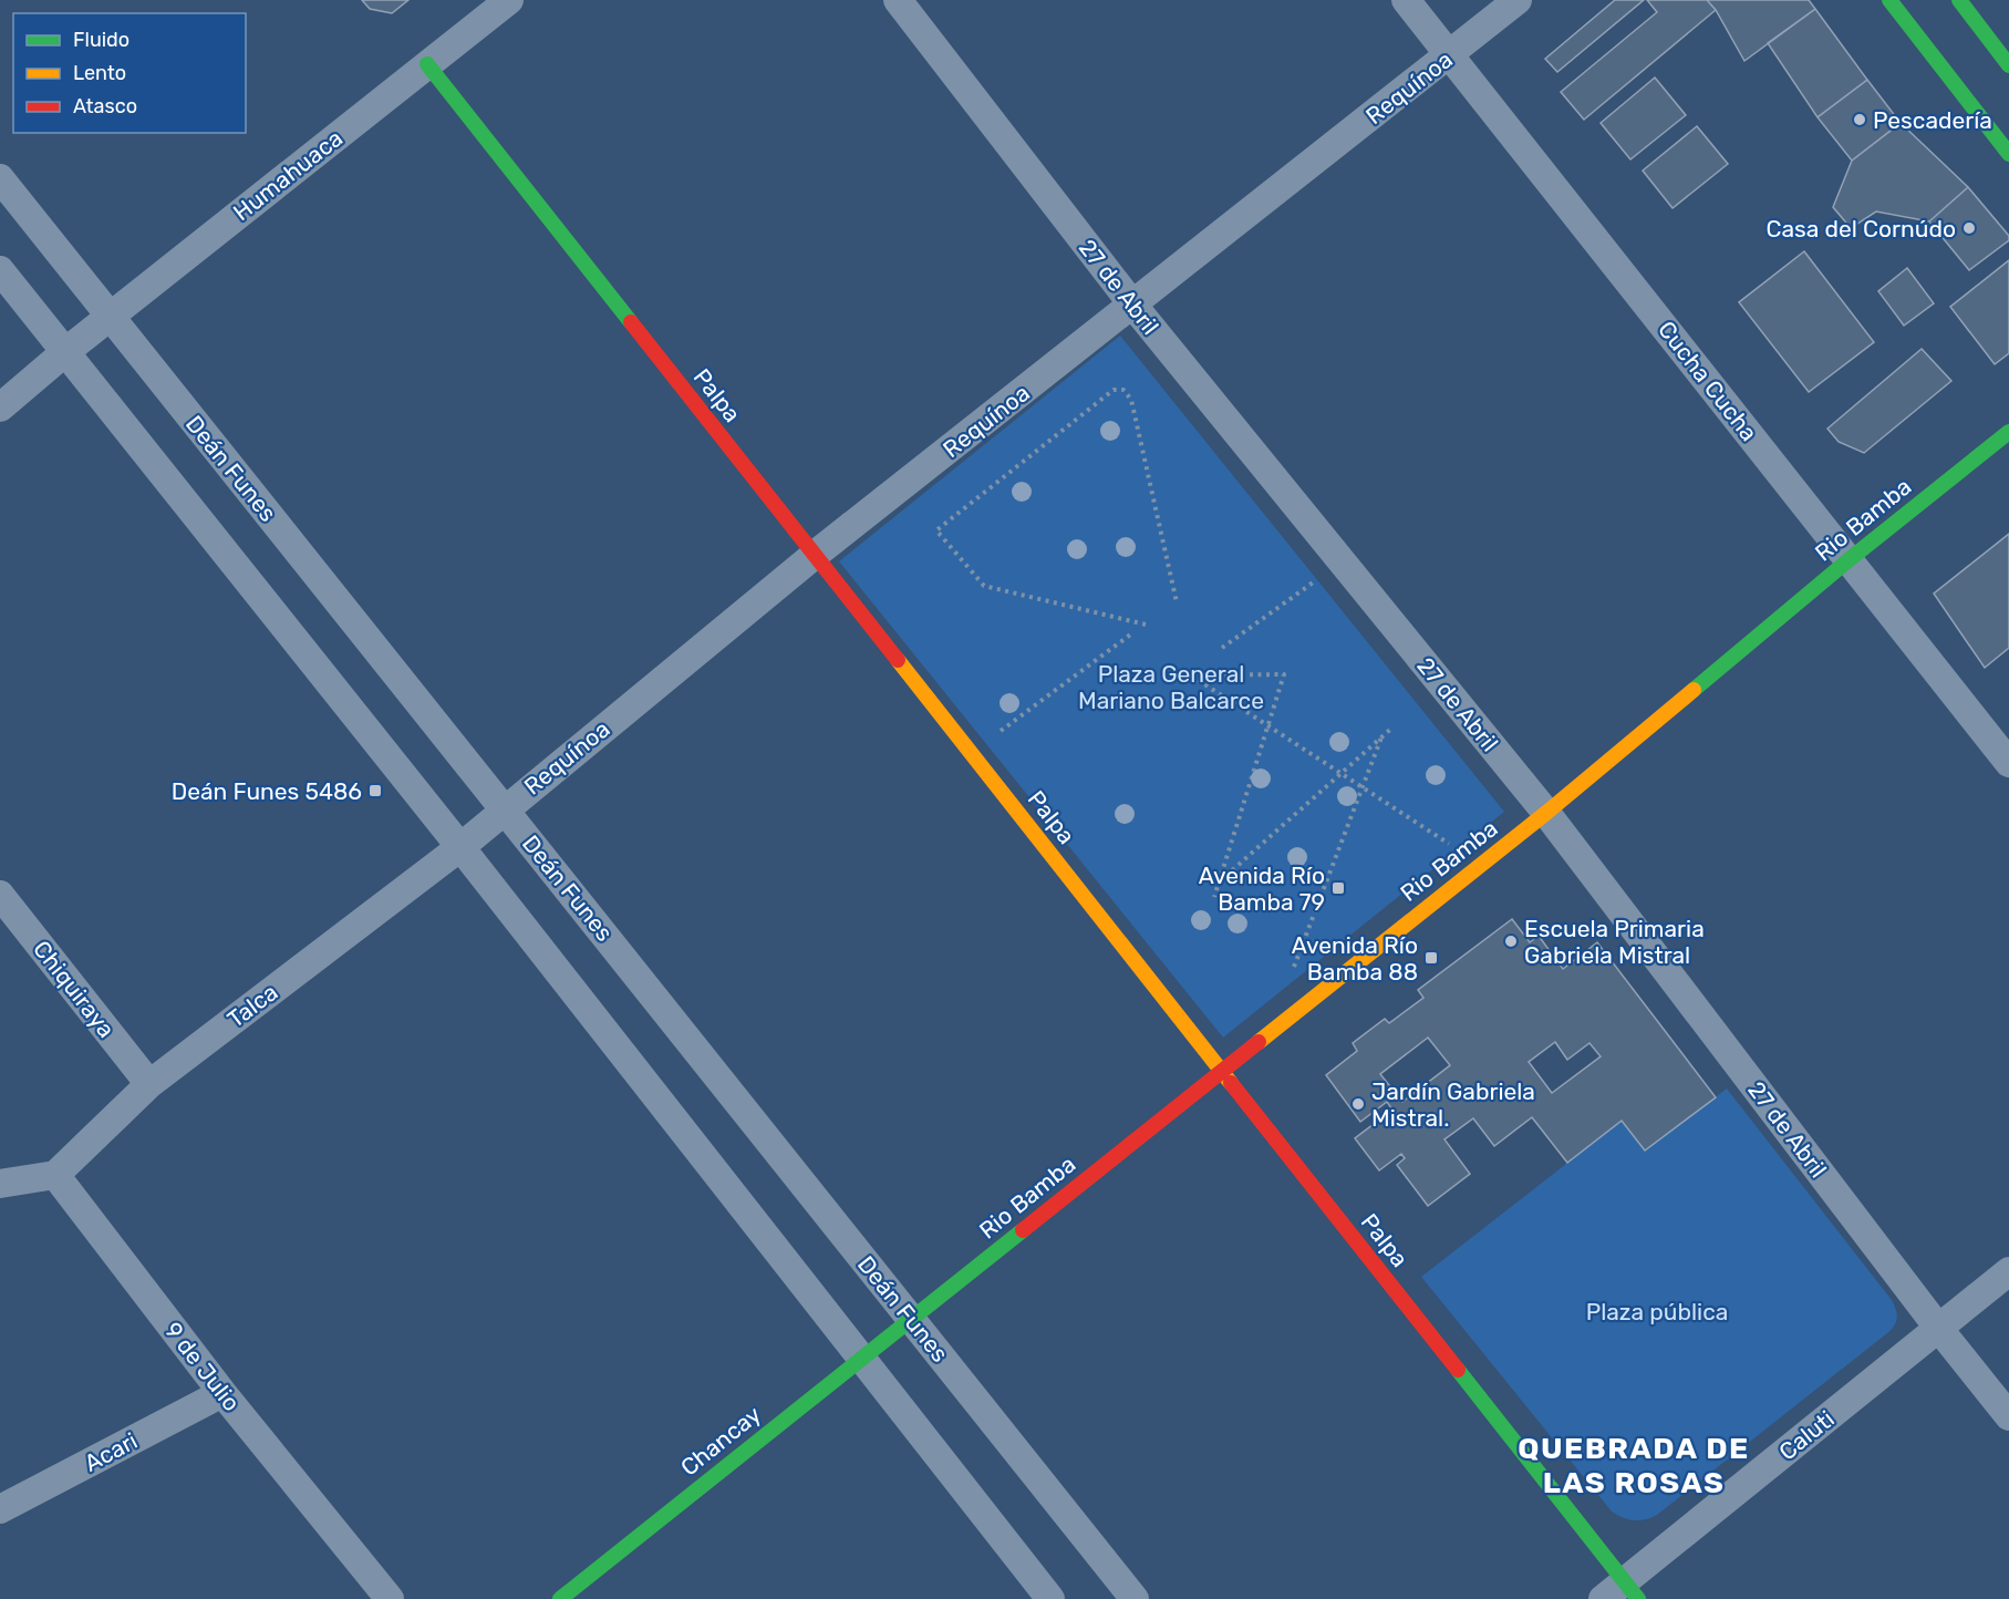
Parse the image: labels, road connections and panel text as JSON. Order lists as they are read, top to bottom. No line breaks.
{"streets":{"main road":["Palpa","Rio Bamba","Chancay"],"street":["Requínoa","Humahuaca","27 de Abril","Cucha Cucha","Deán Funes","Chiquiraya","Talca","9 de Julio","Caluti","Acari"]},"crossings":[["Requínoa","27 de Abril"],["Requínoa","Cucha Cucha"],["Requínoa","Palpa"],["Requínoa","Deán Funes"],["Requínoa","Talca"],["Humahuaca","Palpa"],["Humahuaca","Deán Funes"],["27 de Abril","Rio Bamba"],["27 de Abril","Caluti"],["Cucha Cucha","Rio Bamba"],["Palpa","Rio Bamba"],["Palpa","Caluti"],["Deán Funes","Rio Bamba"],["Deán Funes","Chancay"],["Rio Bamba","Chancay"],["Chiquiraya","Talca"],["Talca","9 de Julio"],["9 de Julio","Acari"]],"districts":["QUEBRADA DE LAS ROSAS"],"parks":["Plaza General Mariano Balcarce","Plaza pública"],"places":{"other":["Pescadería","Casa del Cornúdo","Escuela Primaria Gabriela Mistral","Jardín Gabriela Mistral."],"transit":["Deán Funes 5486","Avenida Río Bamba 79","Avenida Río Bamba 88"]},"legend":["Fluido","Lento","Atasco"]}
